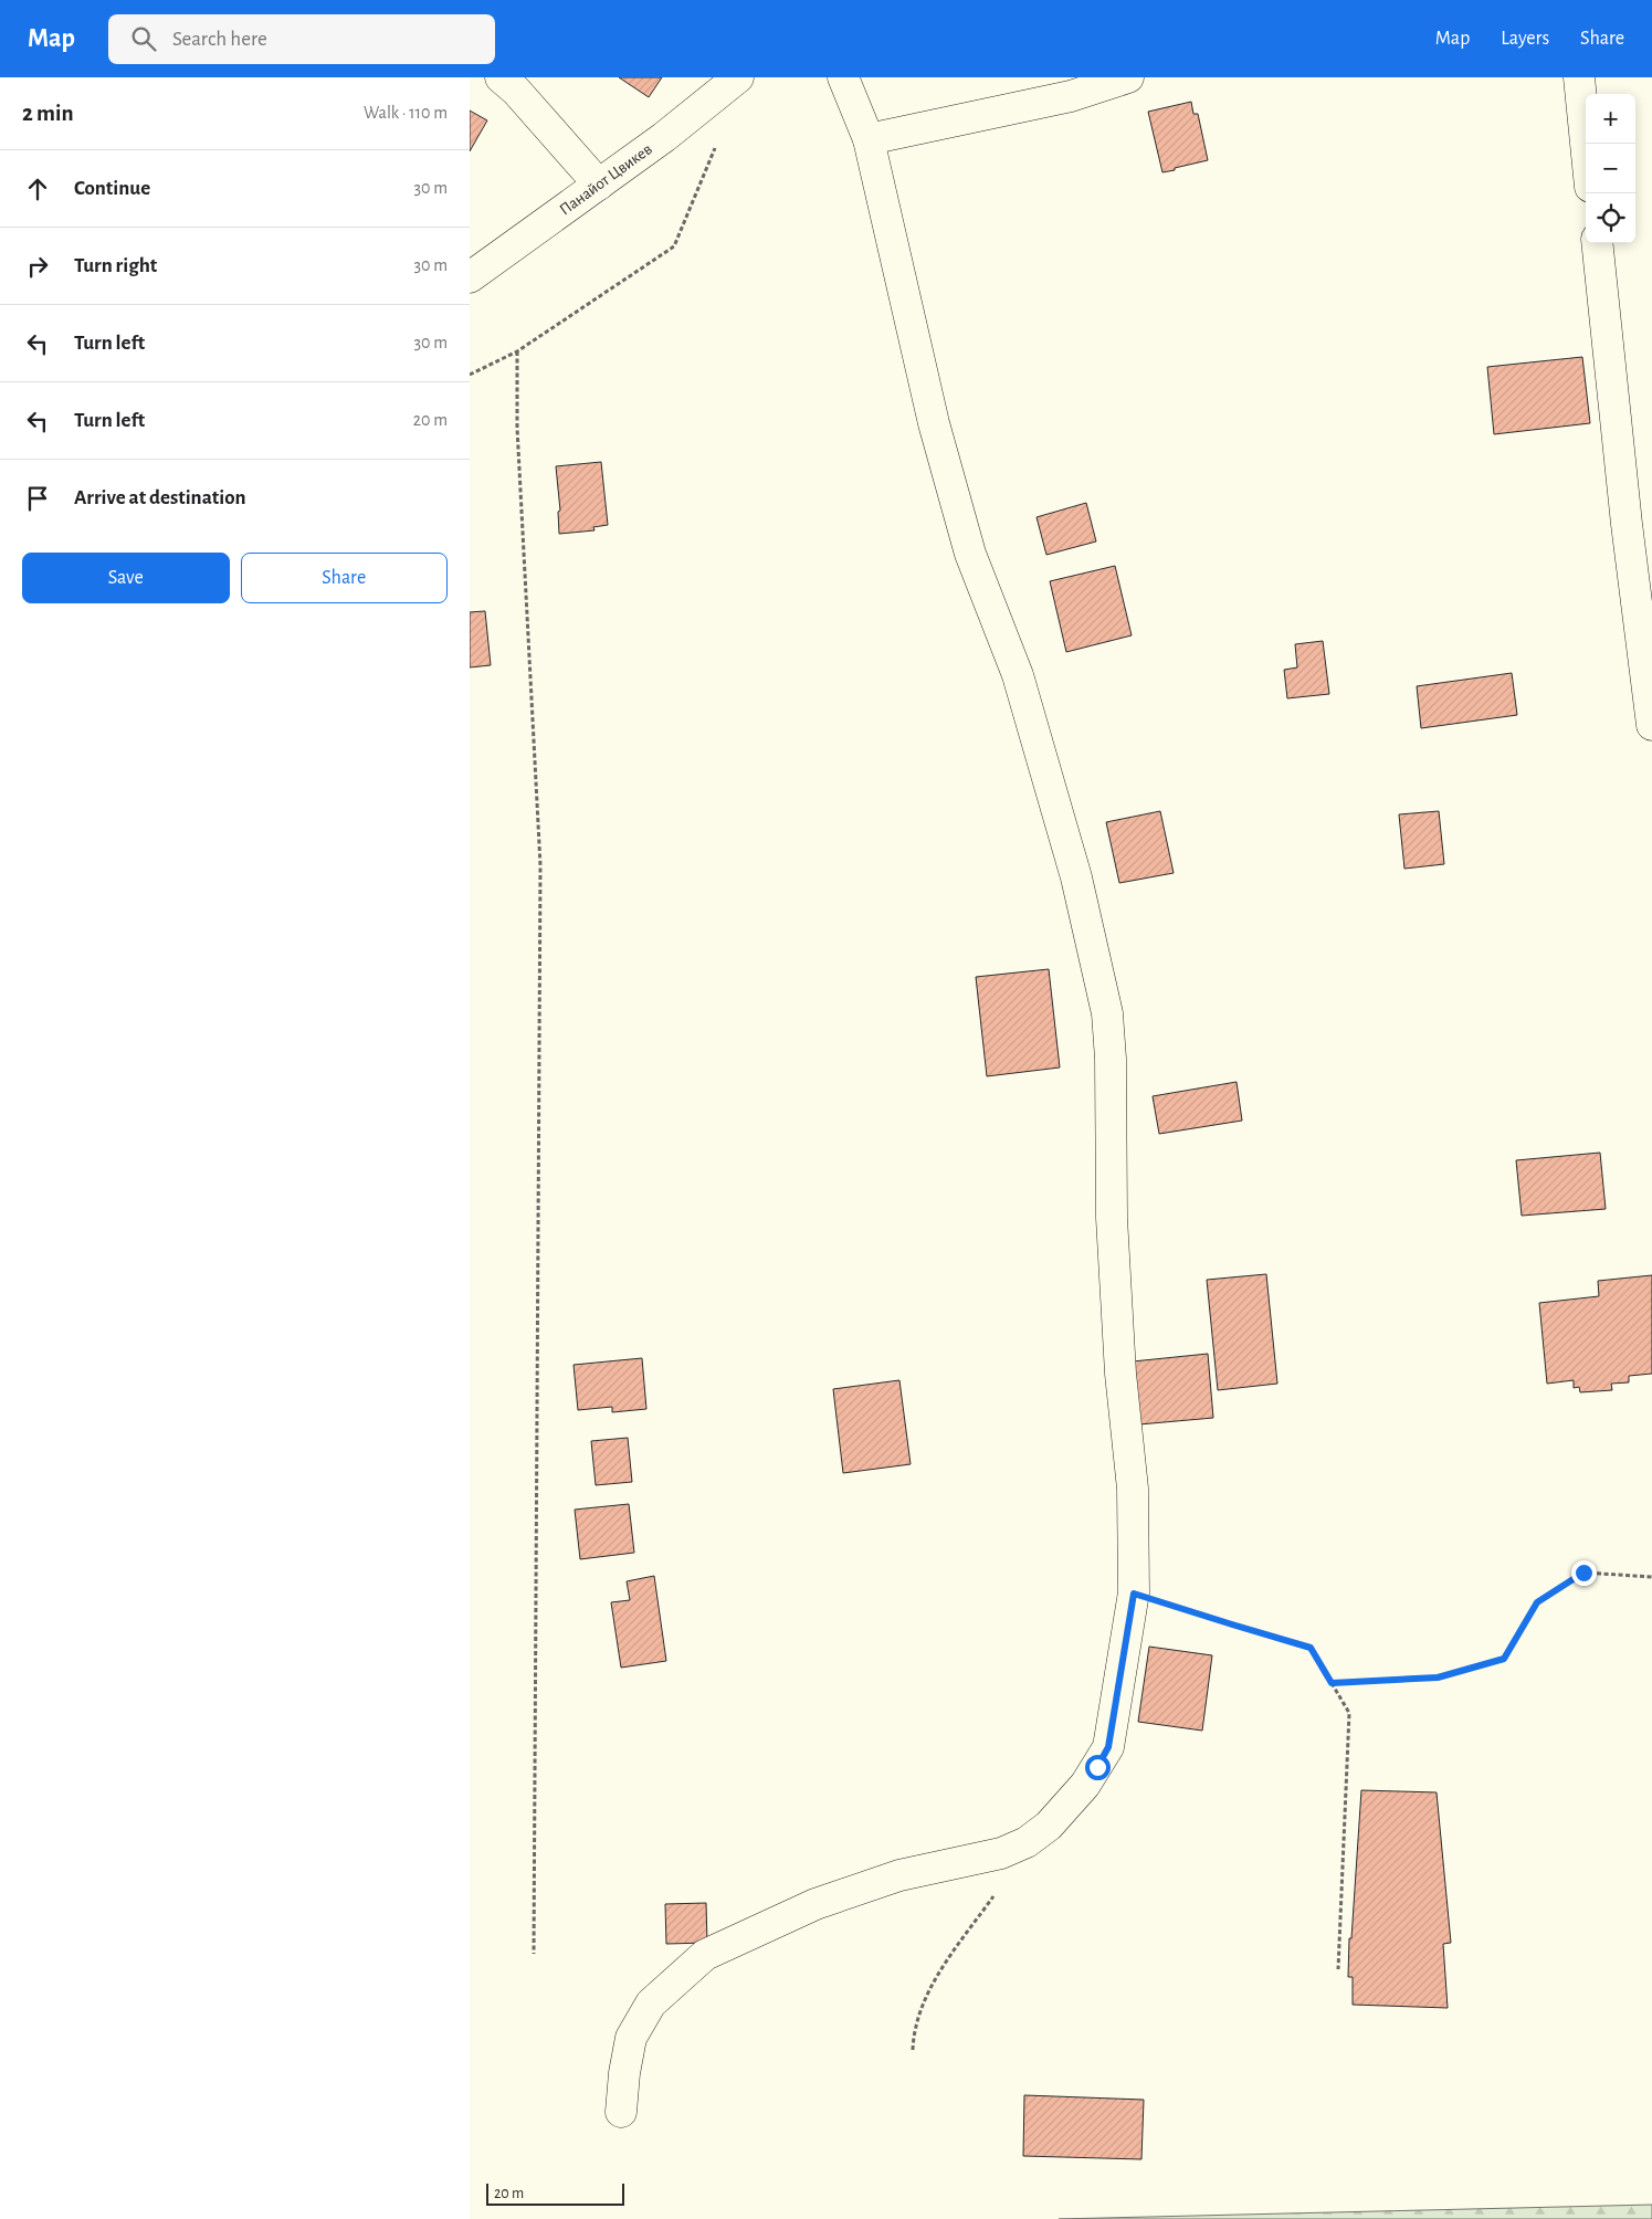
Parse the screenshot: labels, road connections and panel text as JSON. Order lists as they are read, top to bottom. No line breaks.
{"streets":{"street":["Панайот Цвикев"]},"scale_bar":"20 m","page":{"header":"Map","search":"Search here","nav":["Map","Layers","Share"],"heading":["2 min","Walk · 110 m"],"map_buttons":["+","−"],"list":[["Continue","30 m"],["Turn right","30 m"],["Turn left","30 m"],["Turn left","20 m"],"Arrive at destination"],"buttons":["Save","Share"],"scale":"20 m"}}
